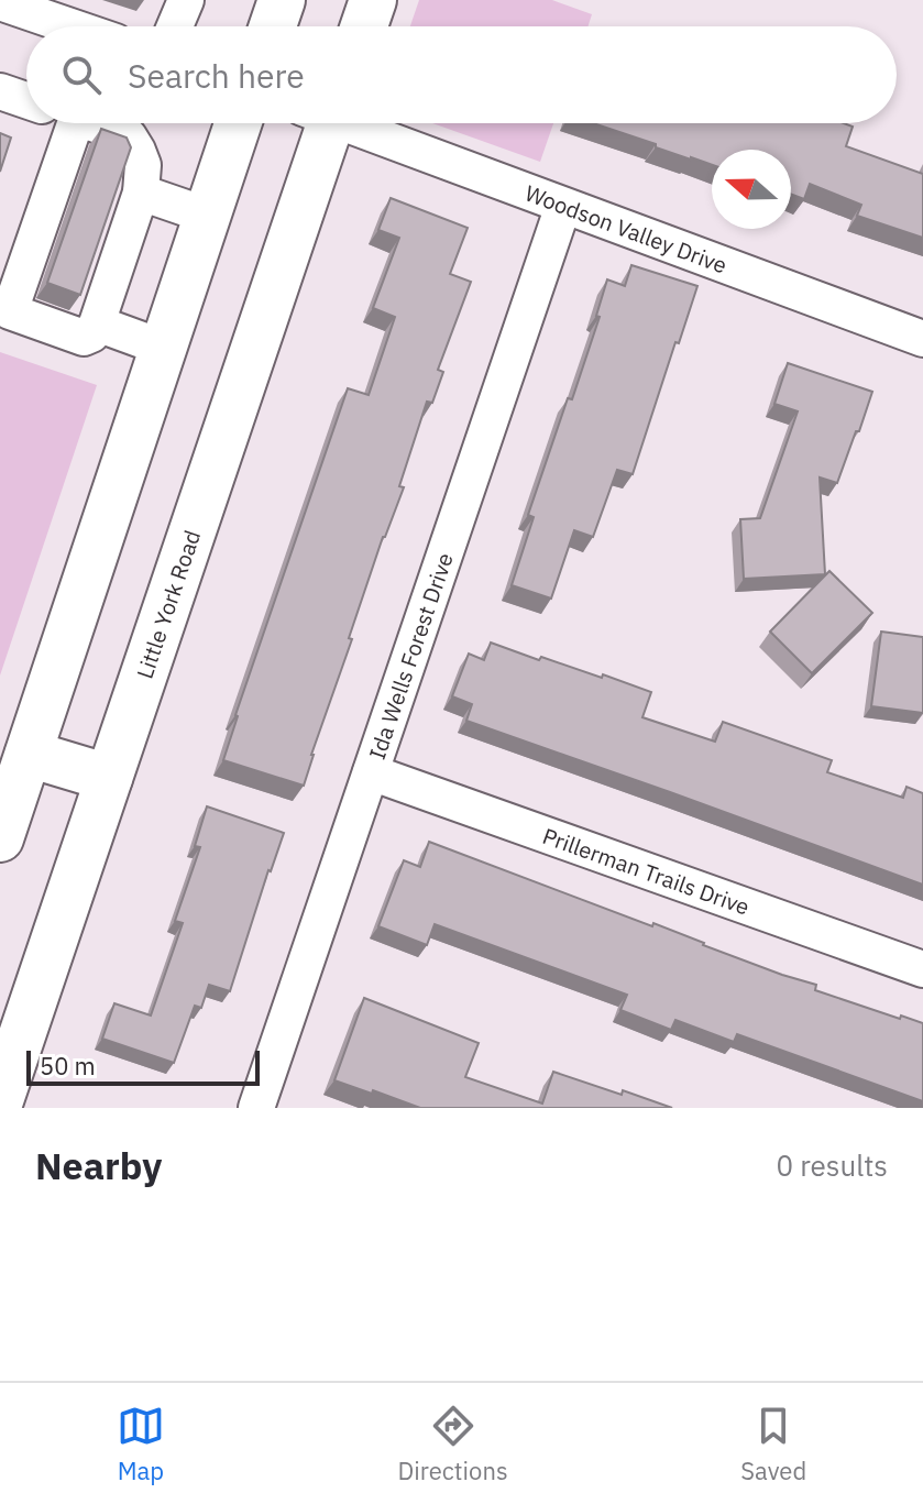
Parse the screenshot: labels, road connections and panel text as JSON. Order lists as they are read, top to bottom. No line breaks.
{"streets":{"main road":["Little York Road"],"street":["Woodson Valley Drive","Ida Wells Forest Drive","Prillerman Trails Drive"]},"crossings":[["Woodson Valley Drive","Ida Wells Forest Drive"],["Ida Wells Forest Drive","Prillerman Trails Drive"]],"scale_bar":"50 m","north":"left","page":{"search":"Search here","scale":"50 m","heading":["Nearby","0 results"],"nav":["Map","Directions","Saved"]}}
